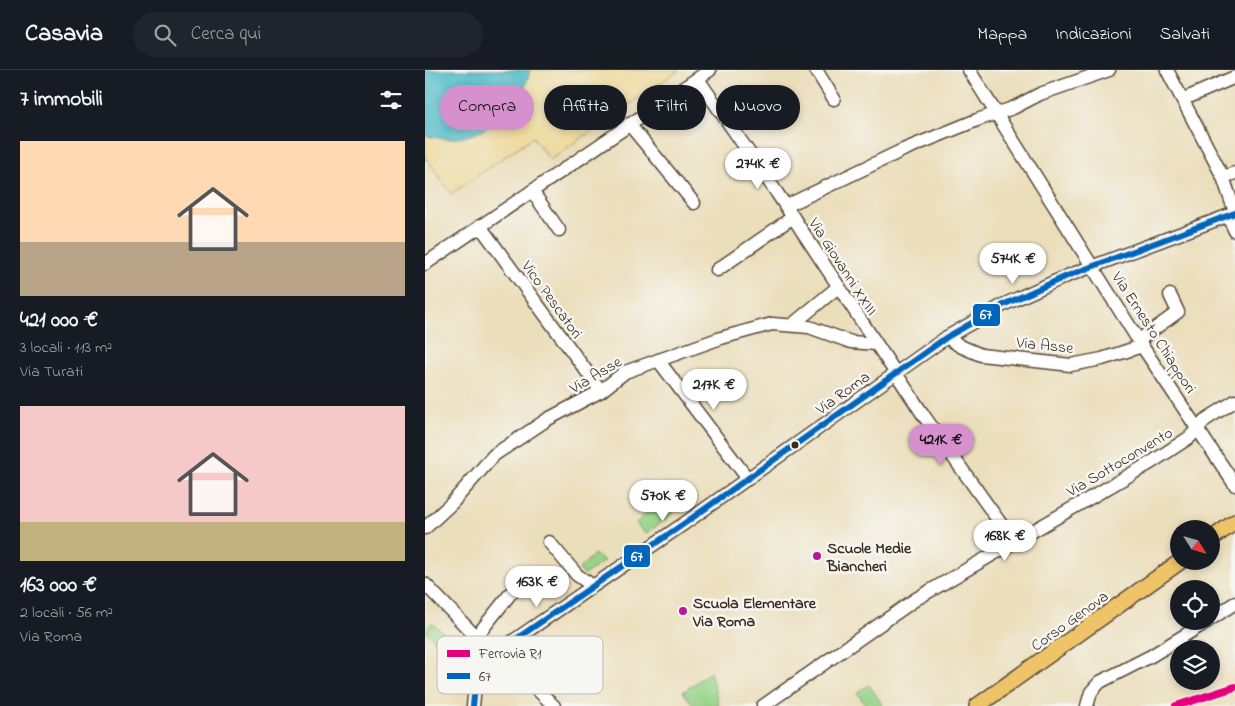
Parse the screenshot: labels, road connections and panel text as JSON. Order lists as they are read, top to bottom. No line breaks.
{"streets":{"main road":["Corso Genova"],"street":["Via Giovanni XXIII","Vico Pescatori","Via Ernesto Chiappori","Via Asse","Via Roma","Via Sottoconvento"]},"crossings":[["Via Giovanni XXIII","Via Asse"],["Via Giovanni XXIII","Via Roma"],["Via Giovanni XXIII","Via Sottoconvento"],["Vico Pescatori","Via Asse"],["Via Ernesto Chiappori","Via Asse"],["Via Ernesto Chiappori","Via Roma"],["Via Ernesto Chiappori","Via Sottoconvento"],["Via Asse","Via Roma"]],"places":["Scuole Medie Biancheri","Scuola Elementare Via Roma"],"lines":["transit line 67","rail line R1"],"legend":["Ferrovia R1","67"],"north":"bottom right","page":{"header":"Casavia","search":"Cerca qui","nav":["Mappa","Indicazioni","Salvati"],"heading":"7 immobili","chip":["Compra","Affitta","Filtri","Nuovo"],"list":[{"name":"421 000 €","note":"3 locali · 113 m² · Via Turati"},{"name":"163 000 €","note":"2 locali · 56 m² · Via Roma"}],"price":["274K €","574K €","217K €","421K €","570K €","168K €","163K €"]}}
